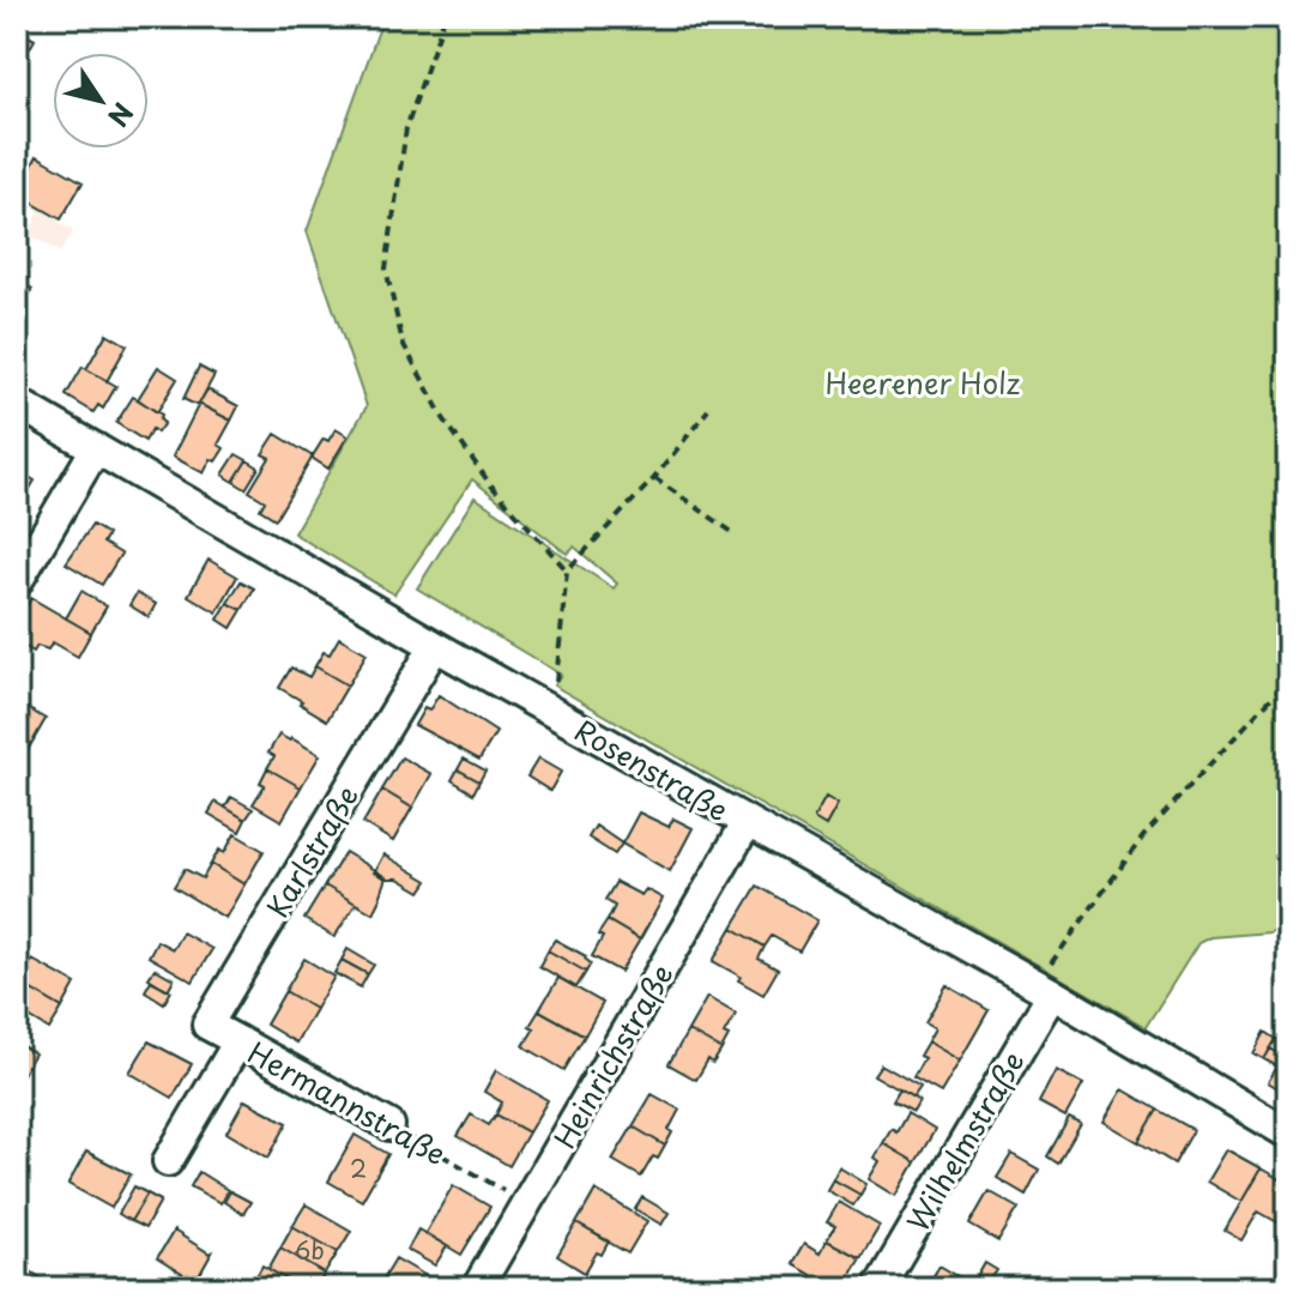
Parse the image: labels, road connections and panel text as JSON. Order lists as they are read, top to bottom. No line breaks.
{"streets":{"street":["Rosenstraße","Karlstraße","Heinrichstraße","Hermannstraße","Wilhelmstraße"]},"crossings":[["Rosenstraße","Karlstraße"],["Rosenstraße","Heinrichstraße"],["Rosenstraße","Wilhelmstraße"],["Karlstraße","Hermannstraße"],["Heinrichstraße","Hermannstraße"]],"parks":["Heerener Holz"],"house_numbers":["2","6b"],"north":"bottom right"}
